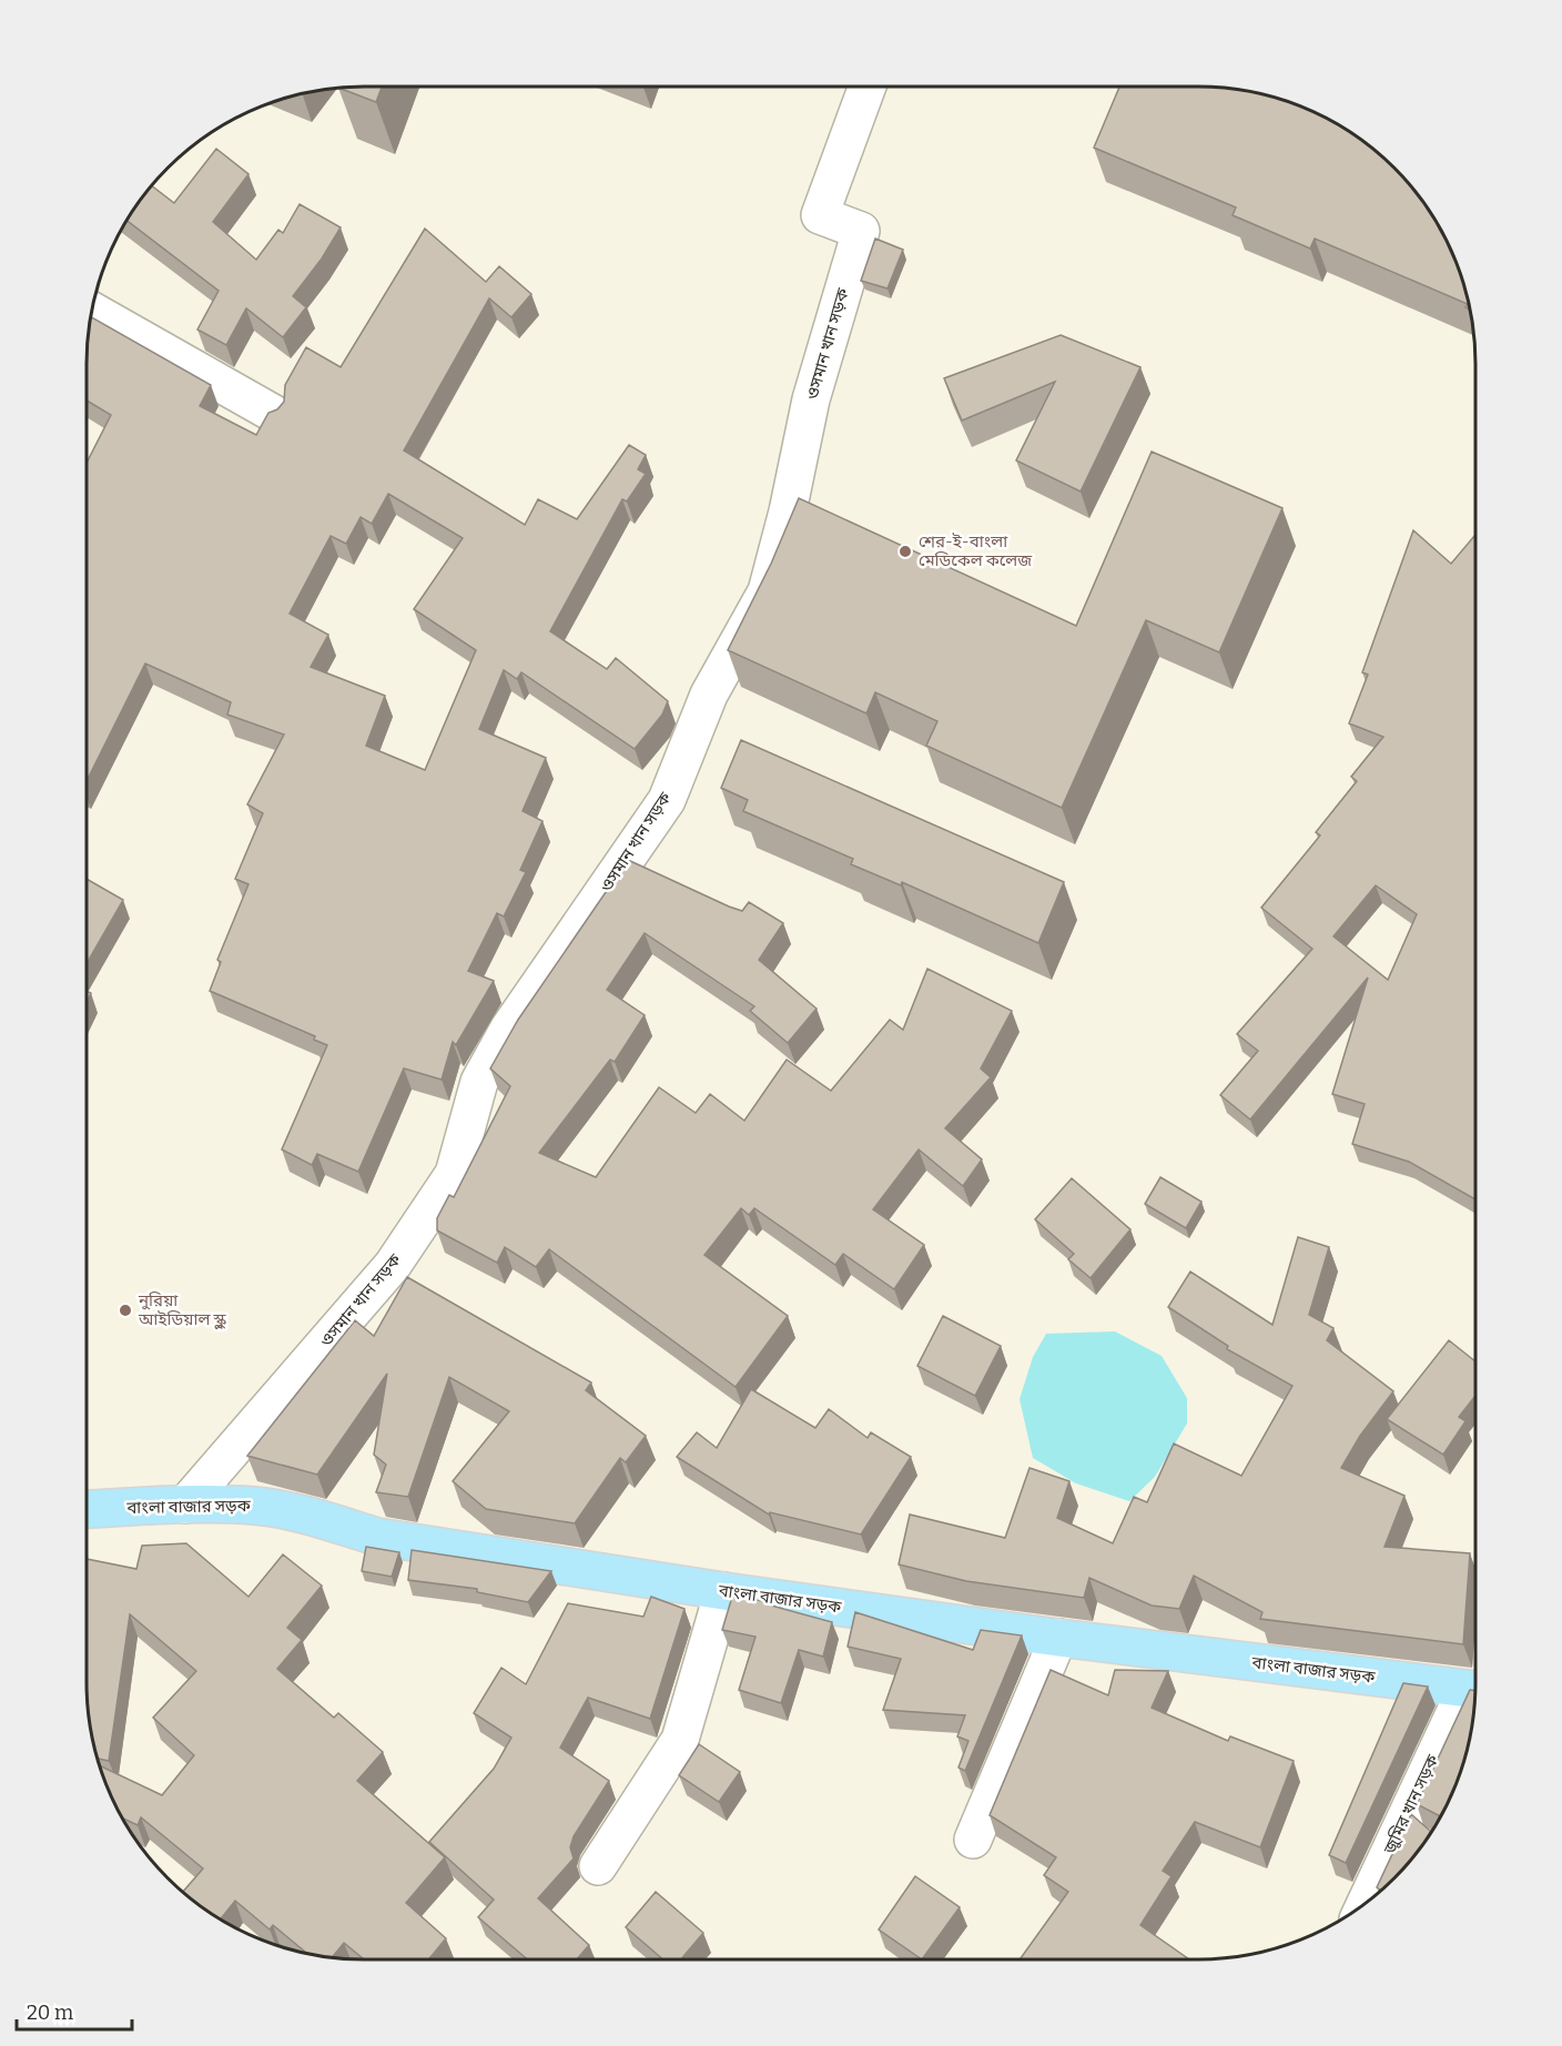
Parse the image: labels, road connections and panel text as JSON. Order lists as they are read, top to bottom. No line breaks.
{"streets":{"main road":["বাংলা বাজার সড়ক"],"street":["ওসমান খান সড়ক","জুমির খান সড়ক"]},"crossings":[["ওসমান খান সড়ক","বাংলা বাজার সড়ক"]],"places":["শের-ই-বাংলা মেডিকেল কলেজ","নুরিয়া আইডিয়াল স্কুল"],"scale_bar":"20 m"}
